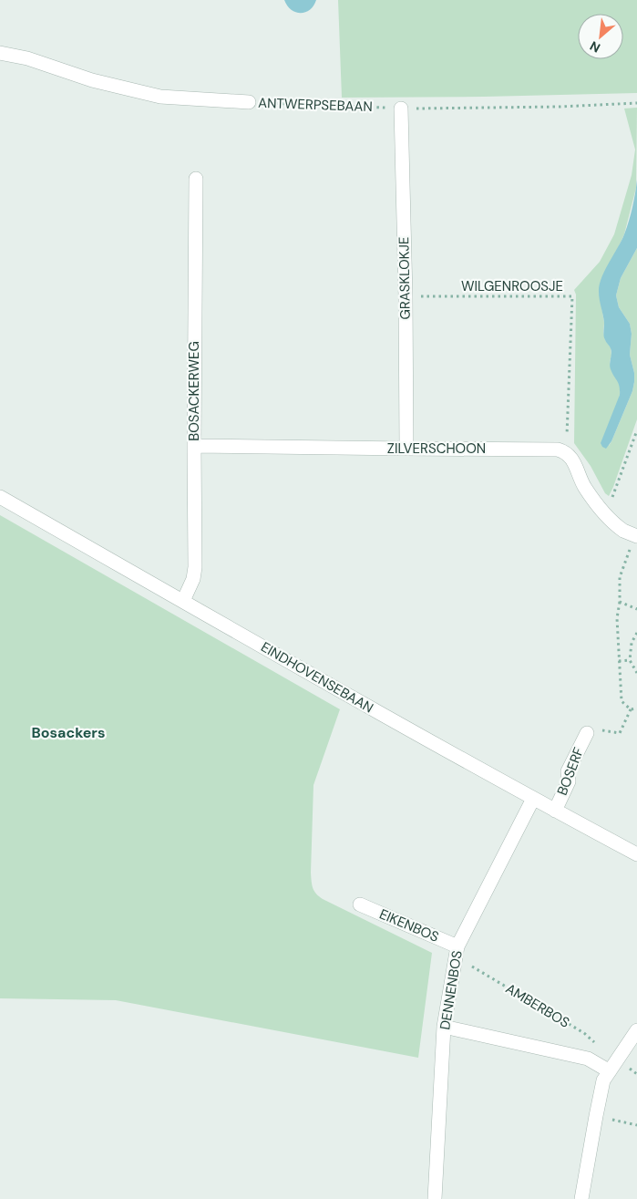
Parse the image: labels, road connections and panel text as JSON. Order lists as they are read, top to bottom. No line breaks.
{"streets":{"street":["ANTWERPSEBAAN","GRASKLOKJE","BOSACKERWEG","ZILVERSCHOON","EINDHOVENSEBAAN","BOSERF","EIKENBOS","DENNENBOS"],"path":["WILGENROOSJE","AMBERBOS"]},"crossings":[["ANTWERPSEBAAN","GRASKLOKJE"],["GRASKLOKJE","WILGENROOSJE"],["GRASKLOKJE","ZILVERSCHOON"],["WILGENROOSJE","ZILVERSCHOON"],["BOSACKERWEG","ZILVERSCHOON"],["BOSACKERWEG","EINDHOVENSEBAAN"],["EINDHOVENSEBAAN","BOSERF"],["EINDHOVENSEBAAN","DENNENBOS"],["EIKENBOS","DENNENBOS"],["EIKENBOS","AMBERBOS"],["DENNENBOS","AMBERBOS"]],"districts":["Bosackers"],"north":"bottom left"}
